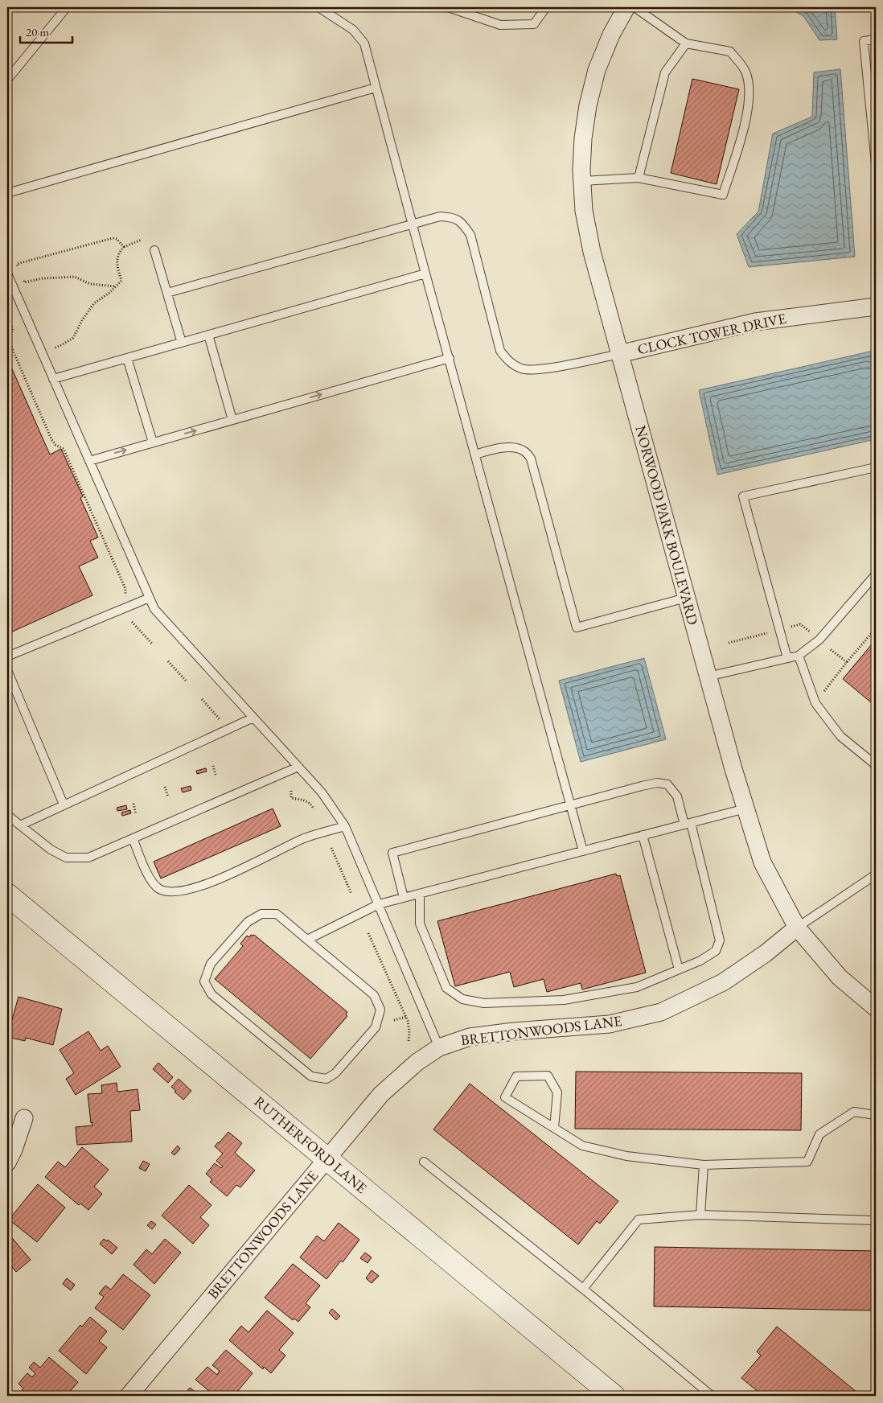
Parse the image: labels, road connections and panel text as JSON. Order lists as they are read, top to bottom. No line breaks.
{"streets":{"street":["CLOCK TOWER DRIVE","NORWOOD PARK BOULEVARD","BRETTONWOODS LANE","RUTHERFORD LANE"]},"crossings":[["CLOCK TOWER DRIVE","NORWOOD PARK BOULEVARD"],["NORWOOD PARK BOULEVARD","BRETTONWOODS LANE"],["BRETTONWOODS LANE","RUTHERFORD LANE"]],"scale_bar":"20 m"}
